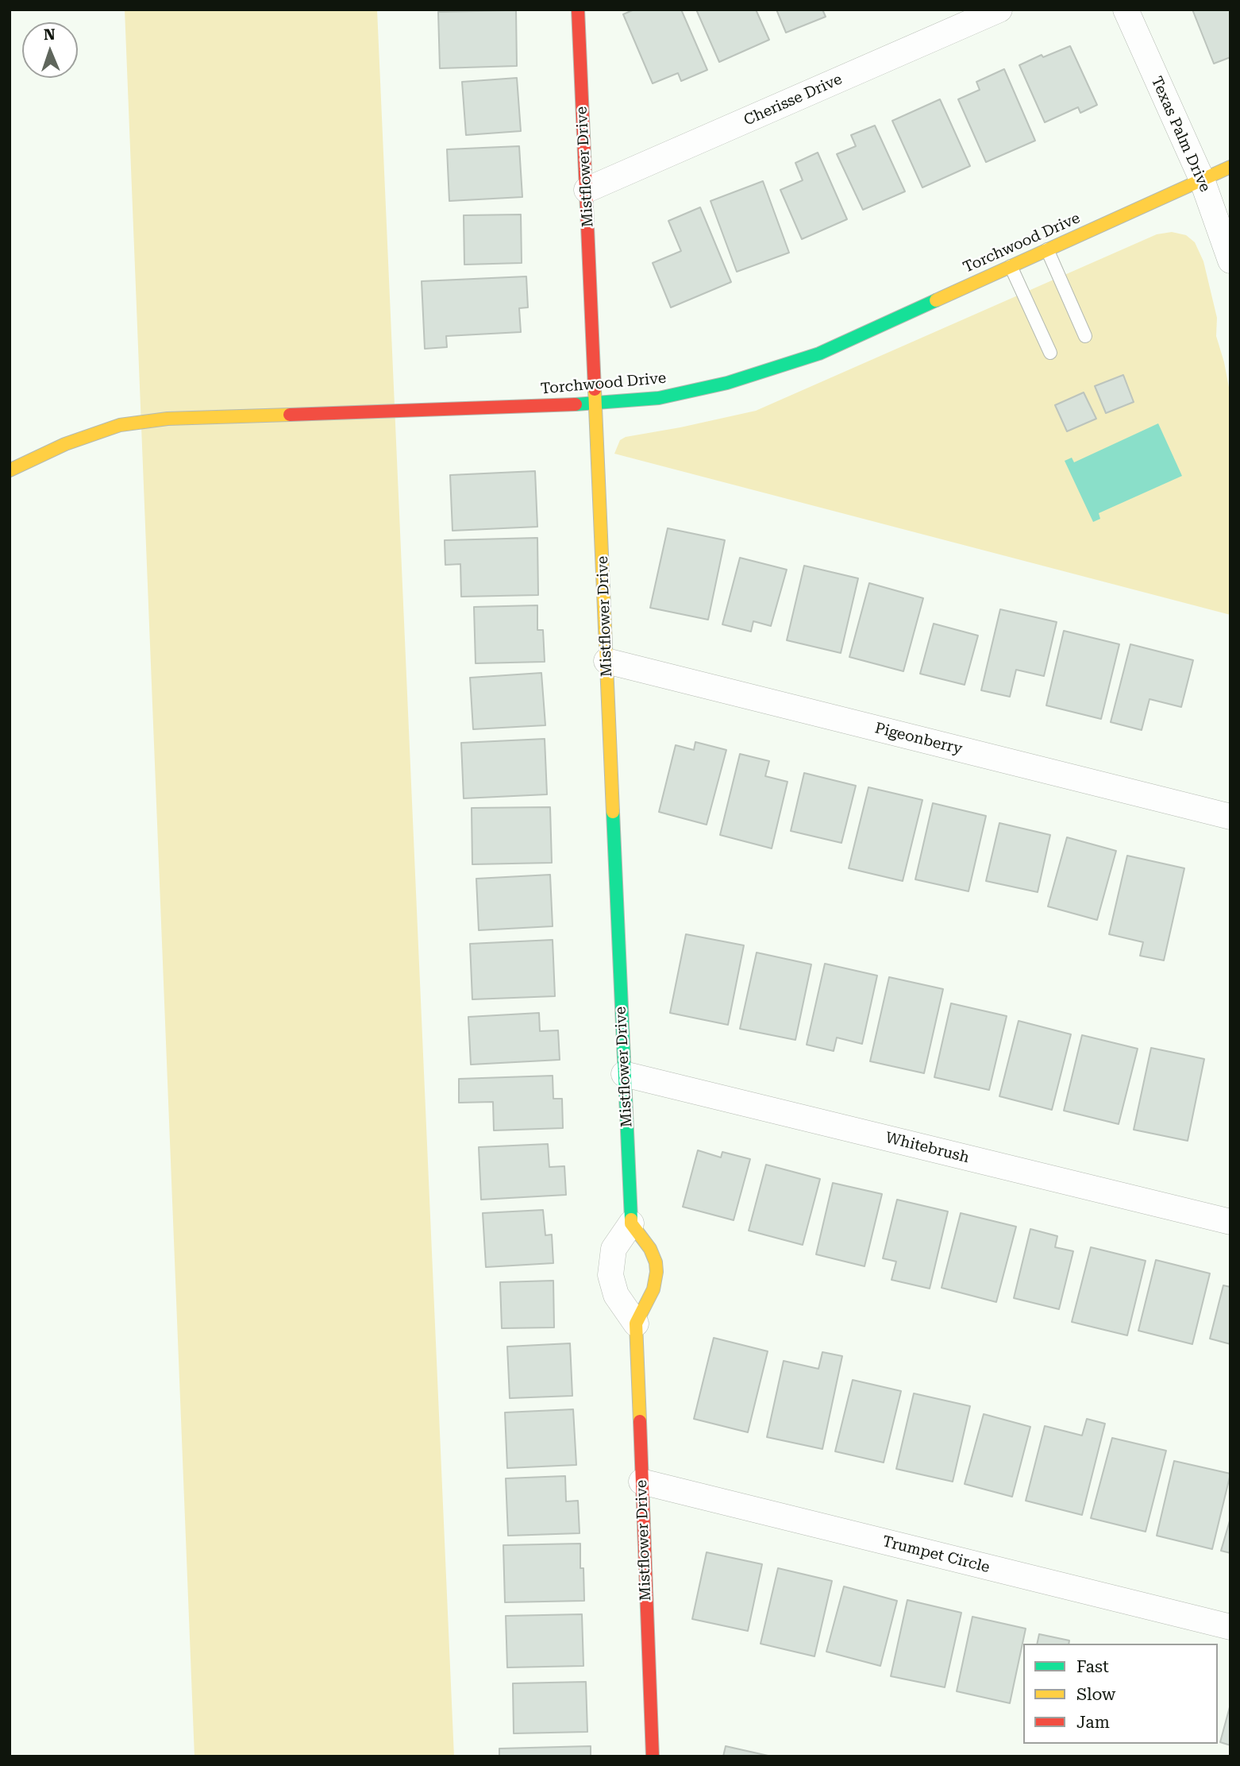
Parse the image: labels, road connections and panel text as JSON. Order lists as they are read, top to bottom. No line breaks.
{"streets":{"street":["Cherisse Drive","Texas Palm Drive","Mistflower Drive","Torchwood Drive","Pigeonberry","Whitebrush","Trumpet Circle"]},"crossings":[["Cherisse Drive","Mistflower Drive"],["Texas Palm Drive","Torchwood Drive"],["Mistflower Drive","Torchwood Drive"],["Mistflower Drive","Pigeonberry"],["Mistflower Drive","Whitebrush"],["Mistflower Drive","Trumpet Circle"]],"legend":["Fast","Slow","Jam"],"north":"top"}
